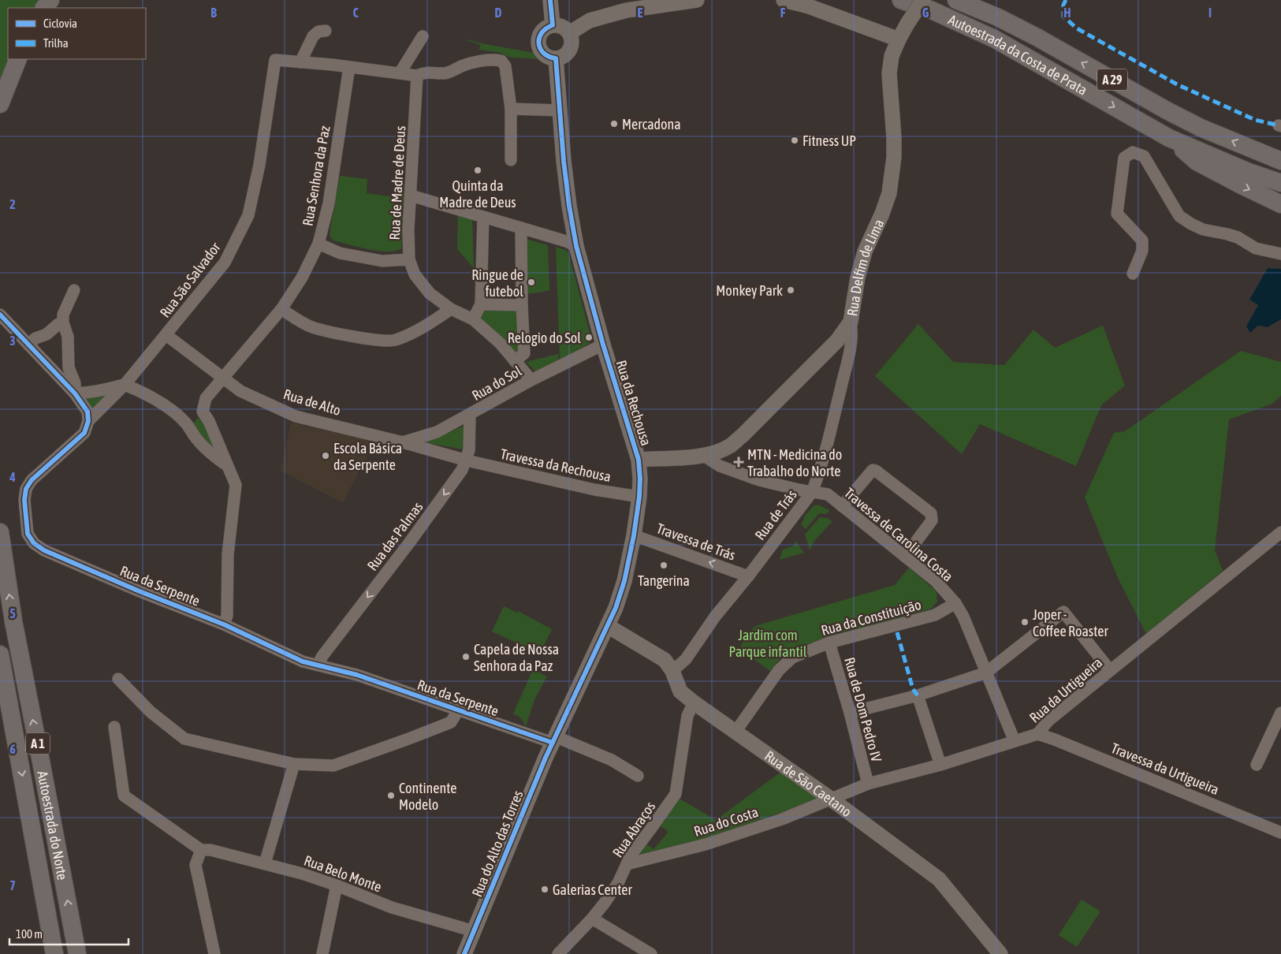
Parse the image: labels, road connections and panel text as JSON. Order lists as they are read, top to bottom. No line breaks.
{"streets":{"highway":["Autoestrada da Costa de Prata","A 29","A 1","Autoestrada do Norte"],"main road":["Rua Delfim de Lima","Rua da Rechousa","Rua de São Caetano","Rua do Alto das Torres"],"street":["Rua Senhora da Paz","Rua de Madre de Deus","Rua São Salvador","Rua do Sol","Rua de Alto","Travessa da Rechousa","Rua de Trás","Travessa de Carolina Costa","Rua das Palmas","Travessa de Trás","Rua da Serpente","Rua da Constituição","Rua da Urtigueira","Rua de Dom Pedro IV","Travessa da Urtigueira","Rua do Costa","Rua Abraços","Rua Belo Monte"]},"crossings":[["Rua Senhora da Paz","Rua de Alto"],["Rua de Madre de Deus","Rua do Sol"],["Rua Delfim de Lima","Rua da Rechousa"],["Rua Delfim de Lima","Rua de Trás"],["Rua Delfim de Lima","Travessa de Carolina Costa"],["Rua São Salvador","Rua de Alto"],["Rua São Salvador","Rua da Serpente"],["Rua do Sol","Rua de Alto"],["Rua do Sol","Rua da Rechousa"],["Rua do Sol","Rua das Palmas"],["Rua de Alto","Travessa da Rechousa"],["Rua de Alto","Rua das Palmas"],["Rua da Rechousa","Travessa da Rechousa"],["Rua da Rechousa","Travessa de Trás"],["Rua da Rechousa","Rua da Serpente"],["Rua da Rechousa","Rua de São Caetano"],["Rua da Rechousa","Rua do Alto das Torres"],["Travessa da Rechousa","Rua das Palmas"],["Rua de Trás","Travessa de Carolina Costa"],["Rua de Trás","Travessa de Trás"],["Rua de Trás","Rua de São Caetano"],["Travessa de Carolina Costa","Rua da Constituição"],["Travessa de Carolina Costa","Rua da Urtigueira"],["Rua das Palmas","Rua da Serpente"],["Rua da Serpente","Rua do Alto das Torres"],["Rua da Constituição","Rua de Dom Pedro IV"],["Rua da Constituição","Rua de São Caetano"],["Rua da Urtigueira","Rua de Dom Pedro IV"],["Rua da Urtigueira","Travessa da Urtigueira"],["Rua da Urtigueira","Rua de São Caetano"],["Rua da Urtigueira","Rua do Costa"],["Rua de São Caetano","Rua do Costa"],["Rua de São Caetano","Rua Abraços"],["Rua do Costa","Rua Abraços"],["Rua do Alto das Torres","Rua Belo Monte"]],"one_way":["Rua das Palmas","Travessa de Trás"],"parks":["Jardim com Parque infantil"],"places":{"other":["Mercadona","Fitness UP","Quinta da Madre de Deus","Ringue de futebol","Monkey Park","Relogio do Sol","Escola Básica da Serpente","Tangerina","Joper - Coffee Roaster","Capela de Nossa Senhora da Paz","Continente Modelo","Galerias Center"],"health":["MTN - Medicina do Trabalho do Norte"]},"legend":["Ciclovia","Trilha"],"scale_bar":"100 m","grid":{"columns":["B","C","D","E","F","G","H","I"],"rows":["2","3","4","5","6","7"]}}
